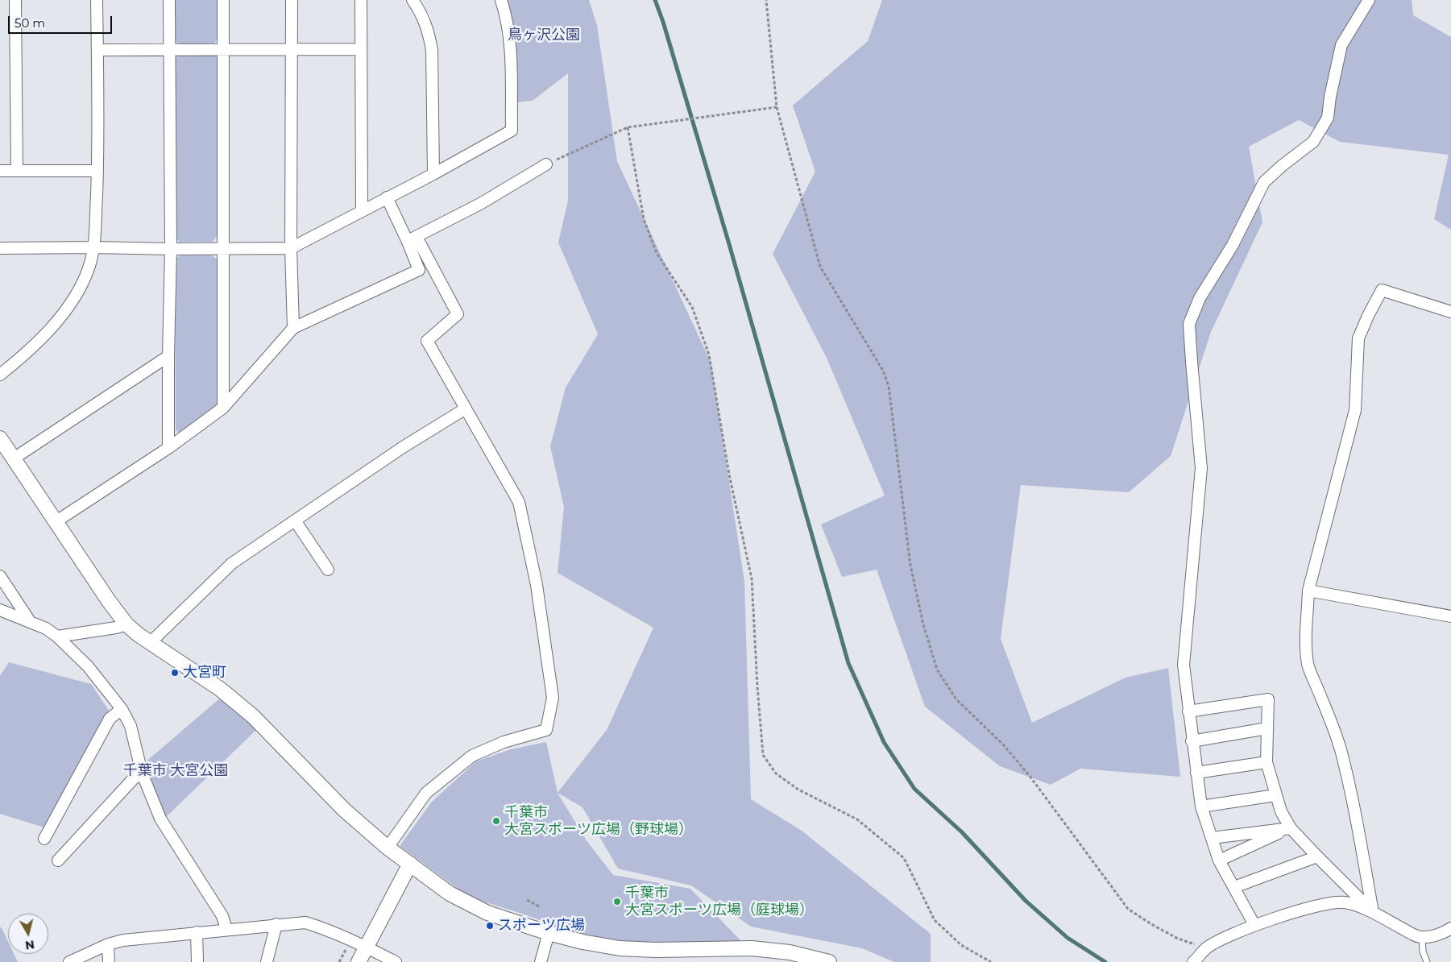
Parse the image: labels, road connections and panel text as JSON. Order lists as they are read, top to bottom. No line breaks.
{"parks":["鳥ヶ沢公園","千葉市 大宮公園"],"places":["大宮町","千葉市 大宮スポーツ広場（野球場）","千葉市 大宮スポーツ広場（庭球場）","スポーツ広場"],"scale_bar":"50 m","north":"bottom"}
